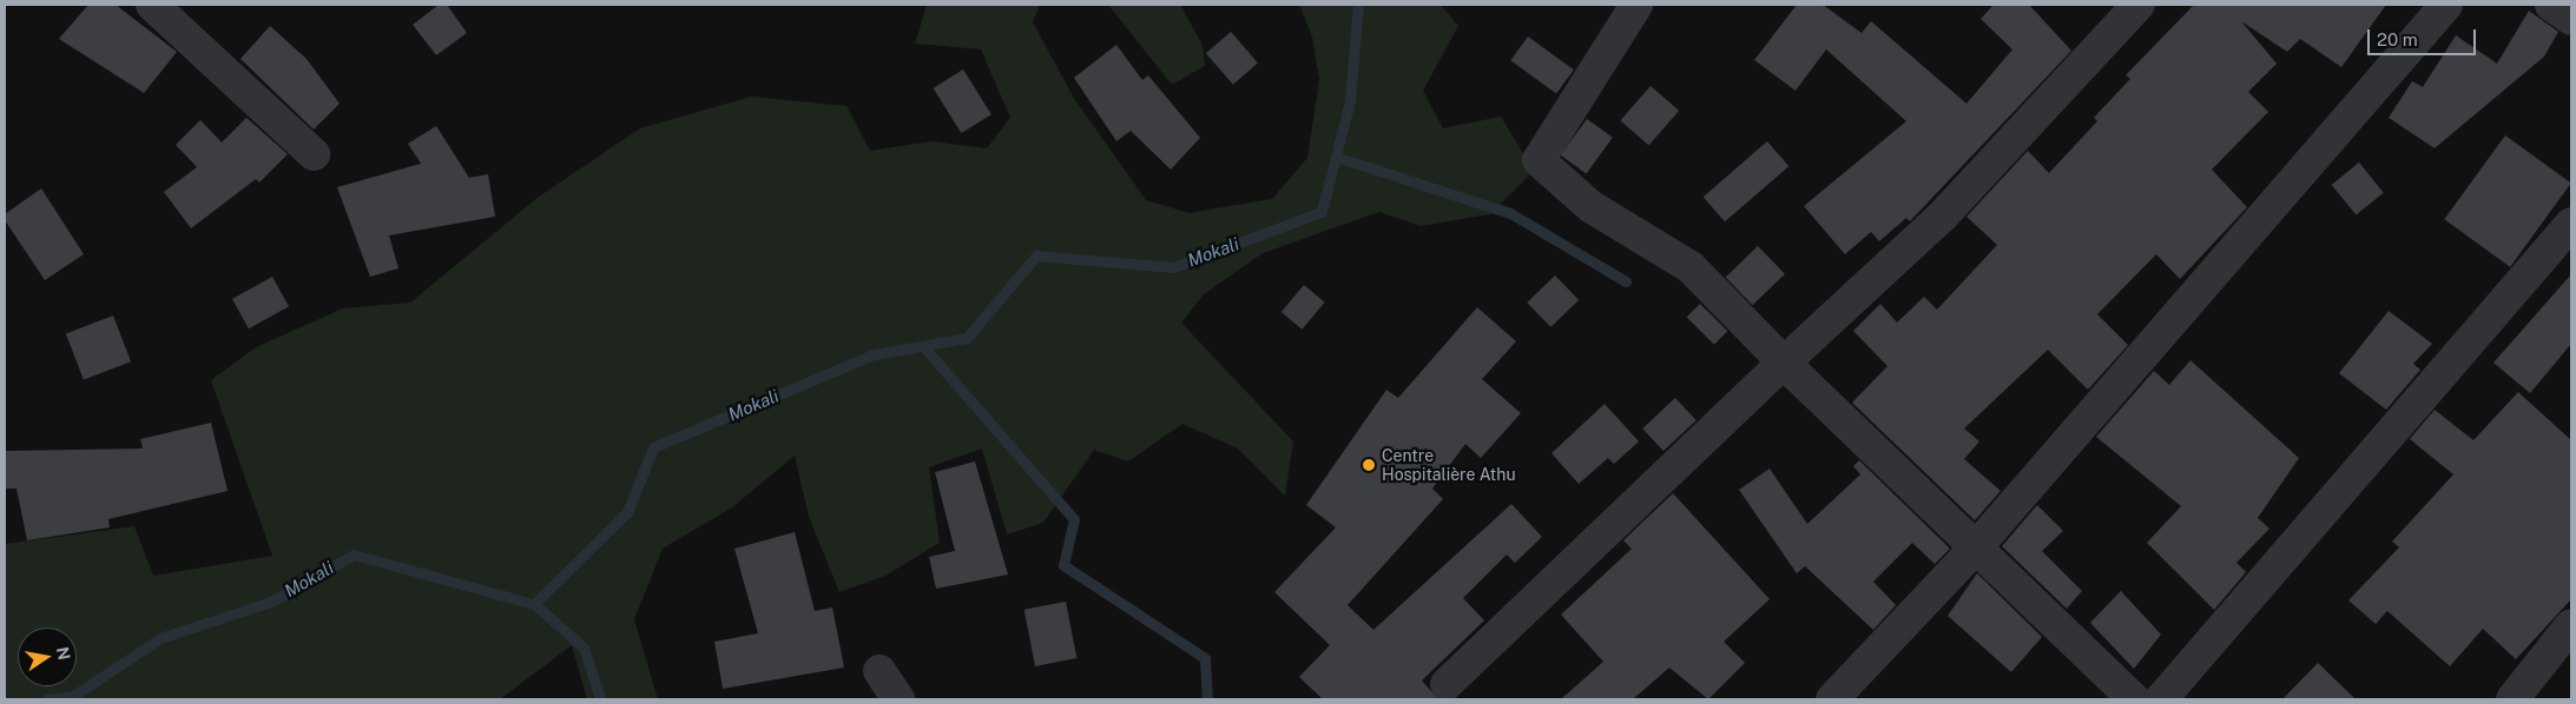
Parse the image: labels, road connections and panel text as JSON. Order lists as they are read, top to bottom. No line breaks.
{"water":["Mokali"],"places":["Centre Hospitalière Athu"],"scale_bar":"20 m","north":"right"}
